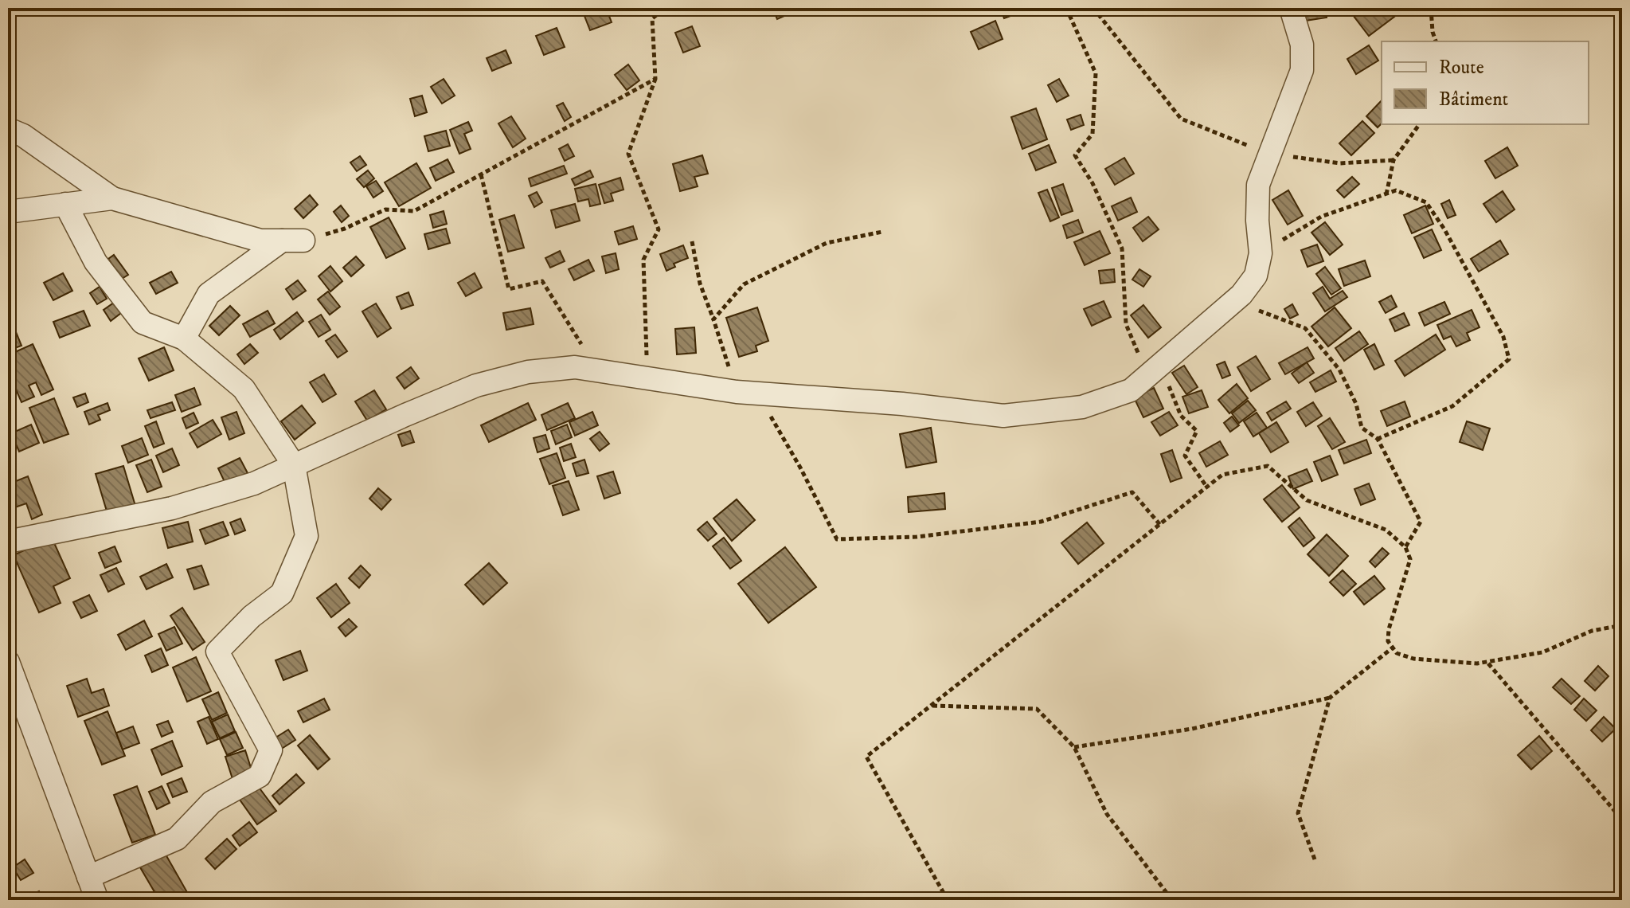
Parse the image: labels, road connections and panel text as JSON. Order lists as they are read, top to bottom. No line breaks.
{"legend":["Route","Bâtiment"]}
